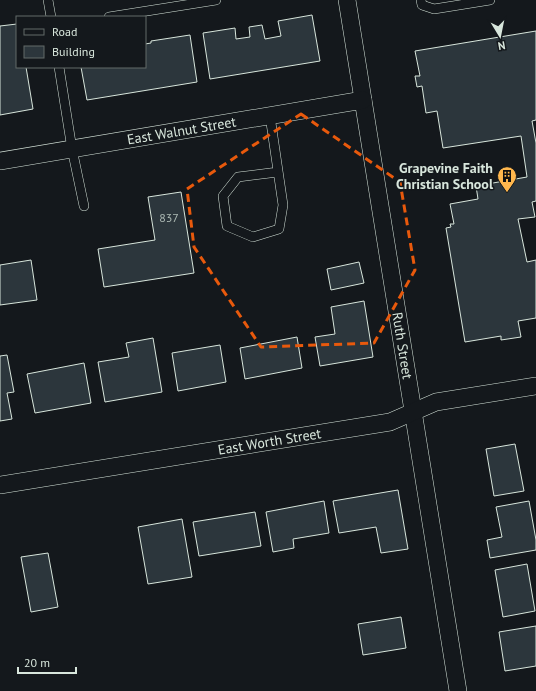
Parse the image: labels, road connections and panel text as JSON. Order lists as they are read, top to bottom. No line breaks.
{"streets":{"street":["East Walnut Street","Ruth Street","East Worth Street"]},"crossings":[["East Walnut Street","Ruth Street"],["Ruth Street","East Worth Street"]],"places":{"building":["Grapevine Faith Christian School"]},"house_numbers":["837"],"legend":["Road","Building"],"scale_bar":"20 m","north":"bottom"}
